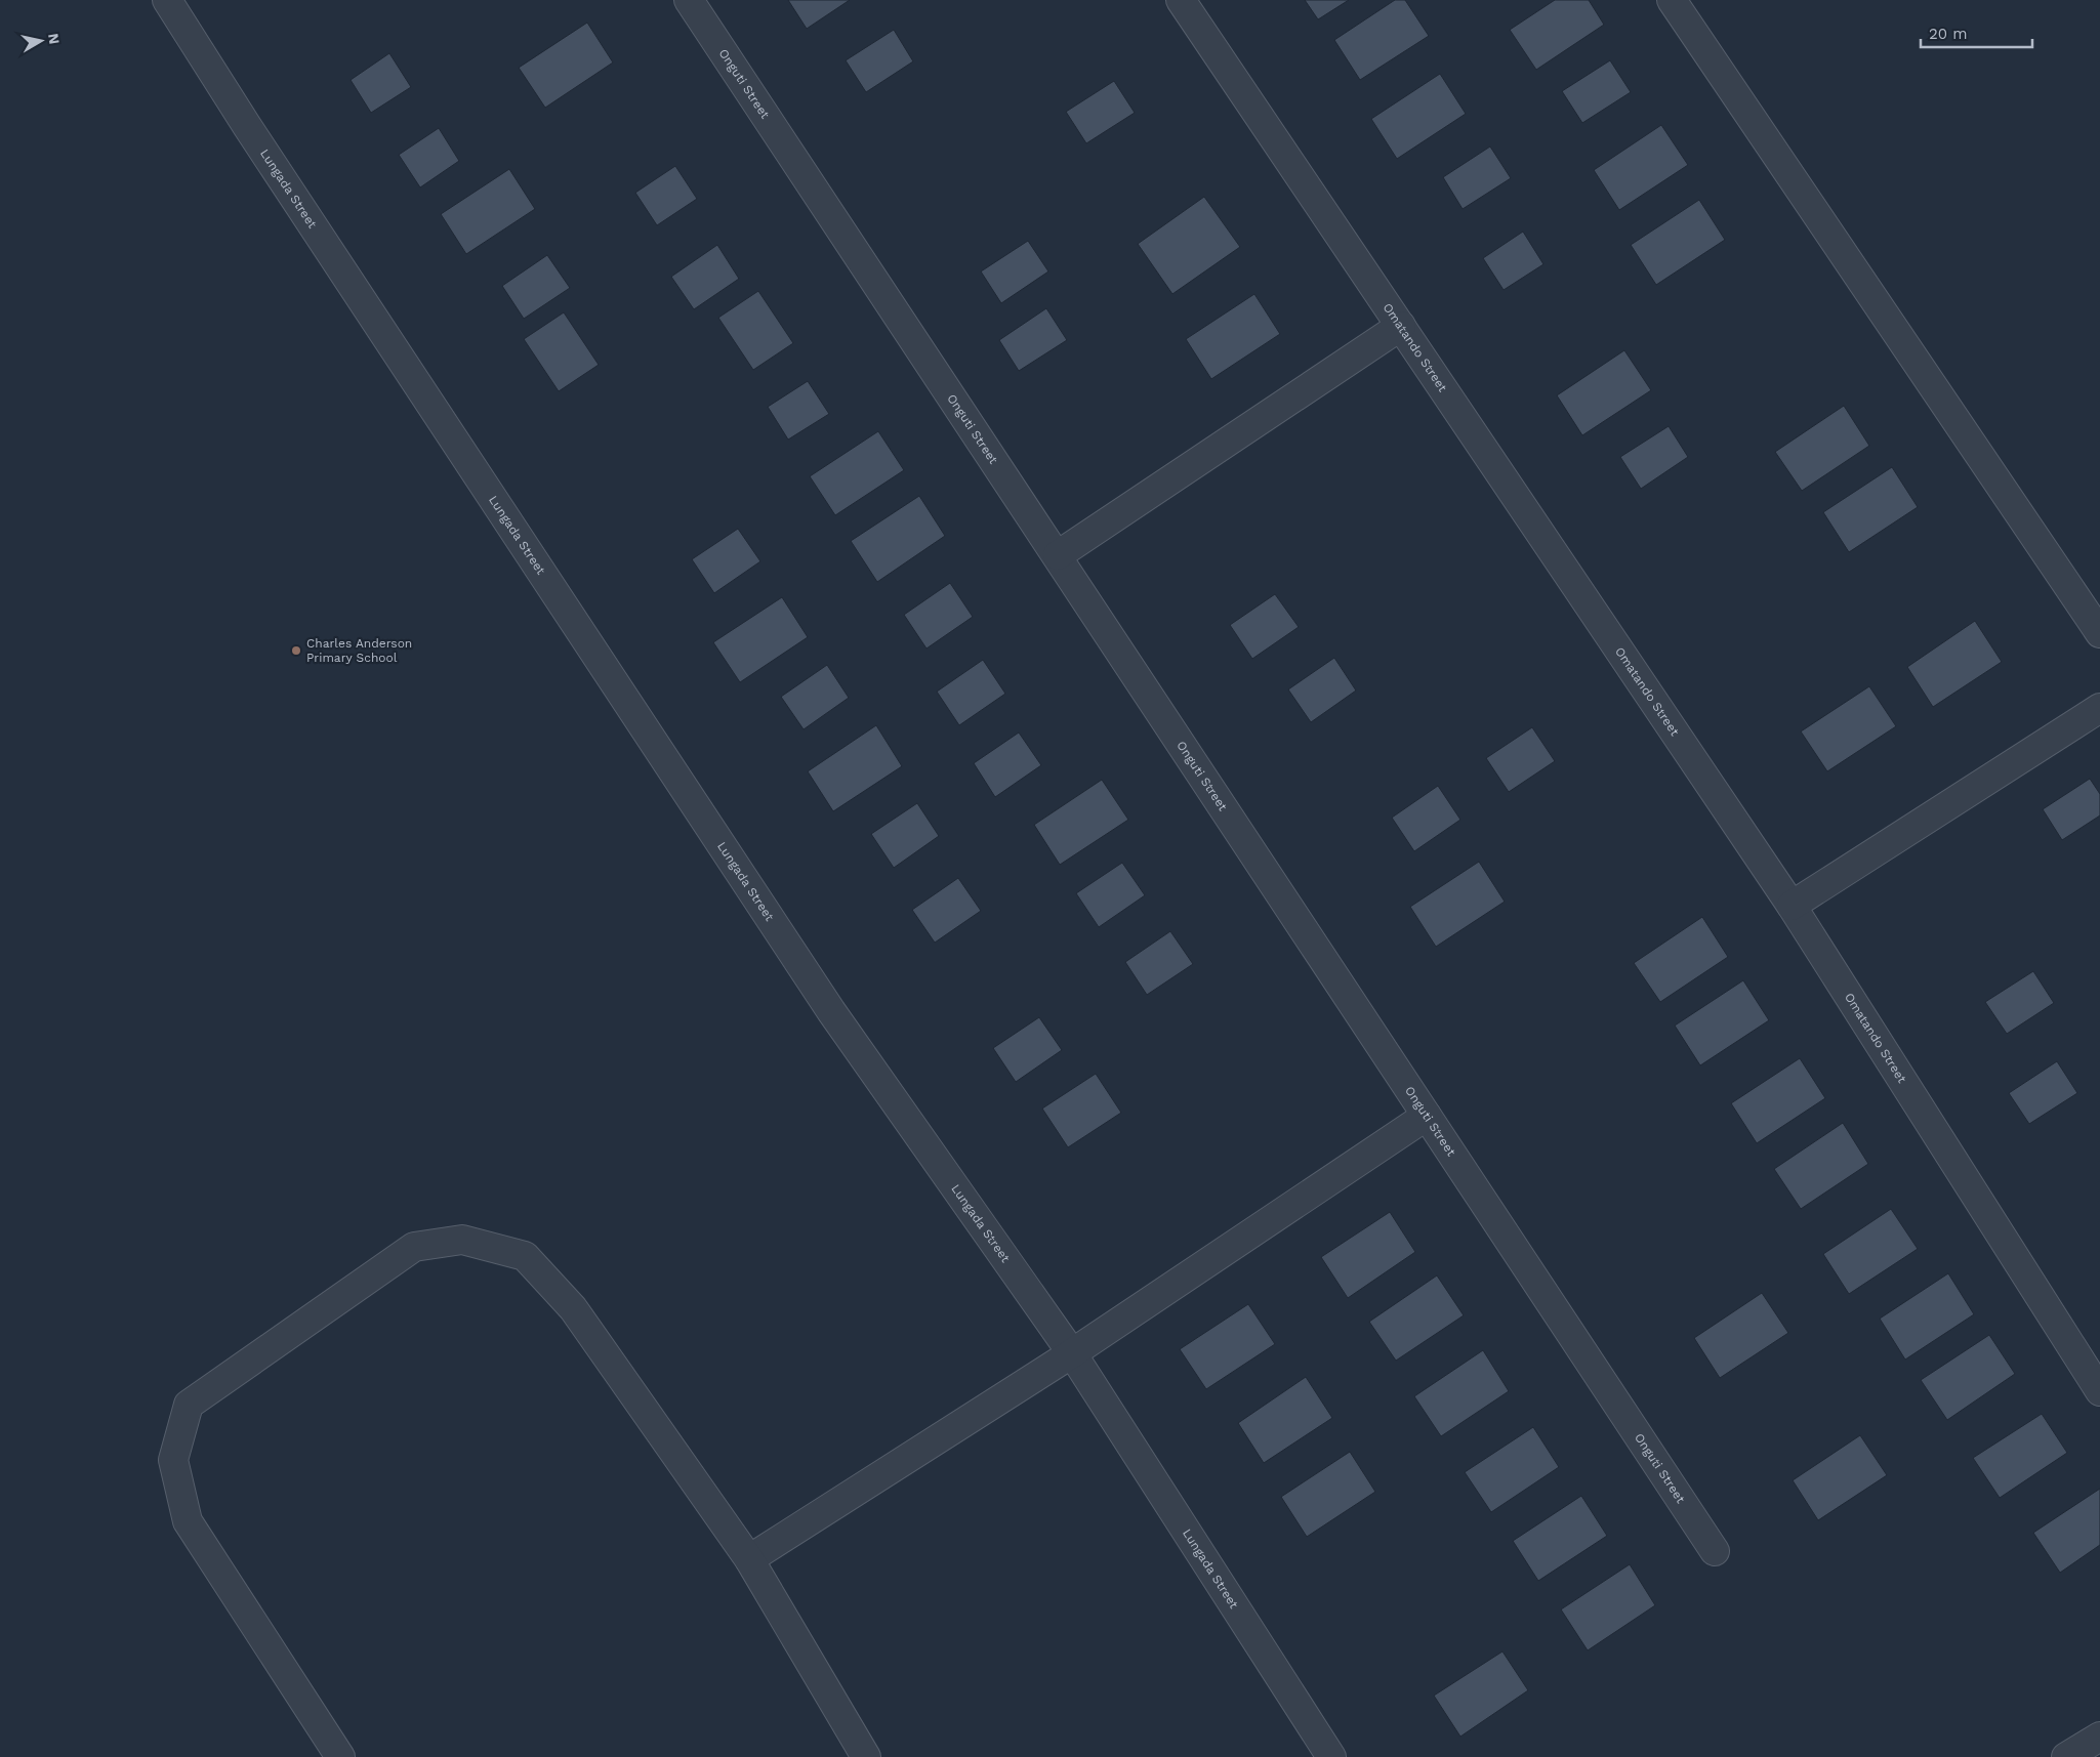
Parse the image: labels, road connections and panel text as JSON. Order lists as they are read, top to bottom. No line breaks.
{"streets":{"street":["Onguti Street","Lungada Street","Omatando Street"]},"places":["Charles Anderson Primary School"],"scale_bar":"20 m","north":"right"}
